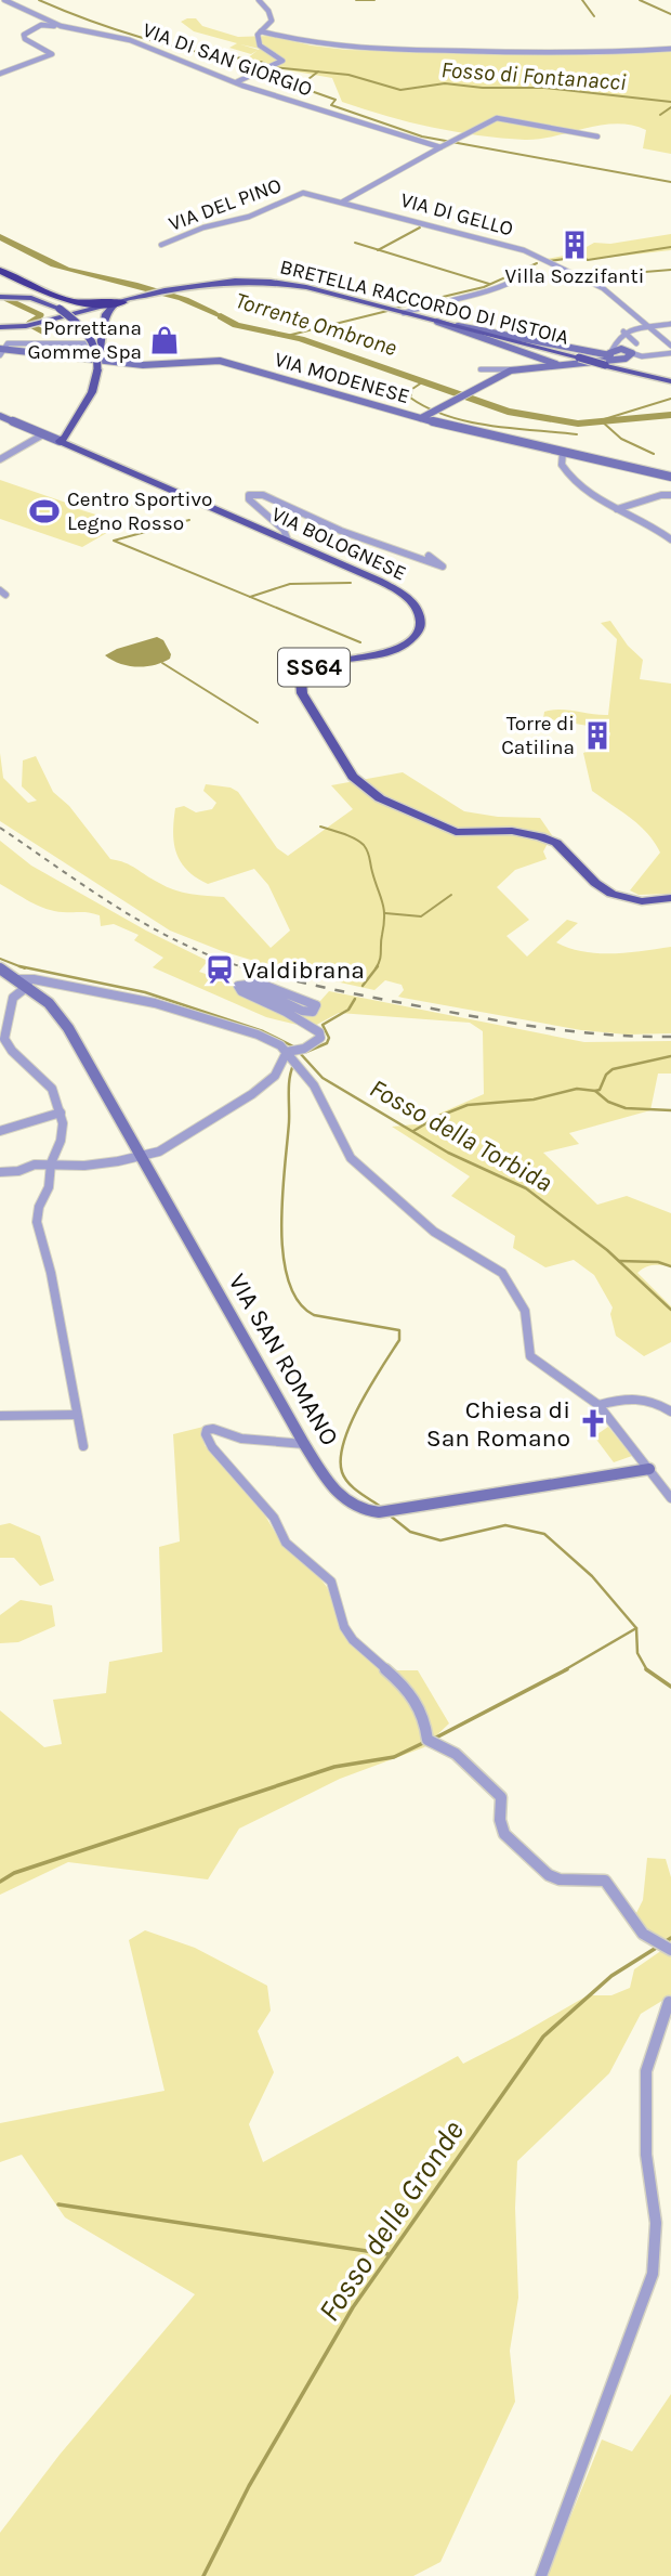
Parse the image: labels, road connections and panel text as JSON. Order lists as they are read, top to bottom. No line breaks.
{"streets":{"main road":["BRETELLA RACCORDO DI PISTOIA","VIA BOLOGNESE","SS64"],"street":["VIA DI SAN GIORGIO","VIA DEL PINO","VIA DI GELLO","VIA MODENESE","VIA SAN ROMANO"]},"crossings":[["VIA DEL PINO","VIA DI GELLO"]],"water":["Fosso di Fontanacci","Torrente Ombrone","Fosso della Torbida","Fosso delle Gronde"],"places":{"building":["Villa Sozzifanti","Torre di Catilina"],"shop":["Porrettana Gomme Spa"],"sports":["Centro Sportivo Legno Rosso"],"station":["Valdibrana"],"church":["Chiesa di San Romano"]}}
